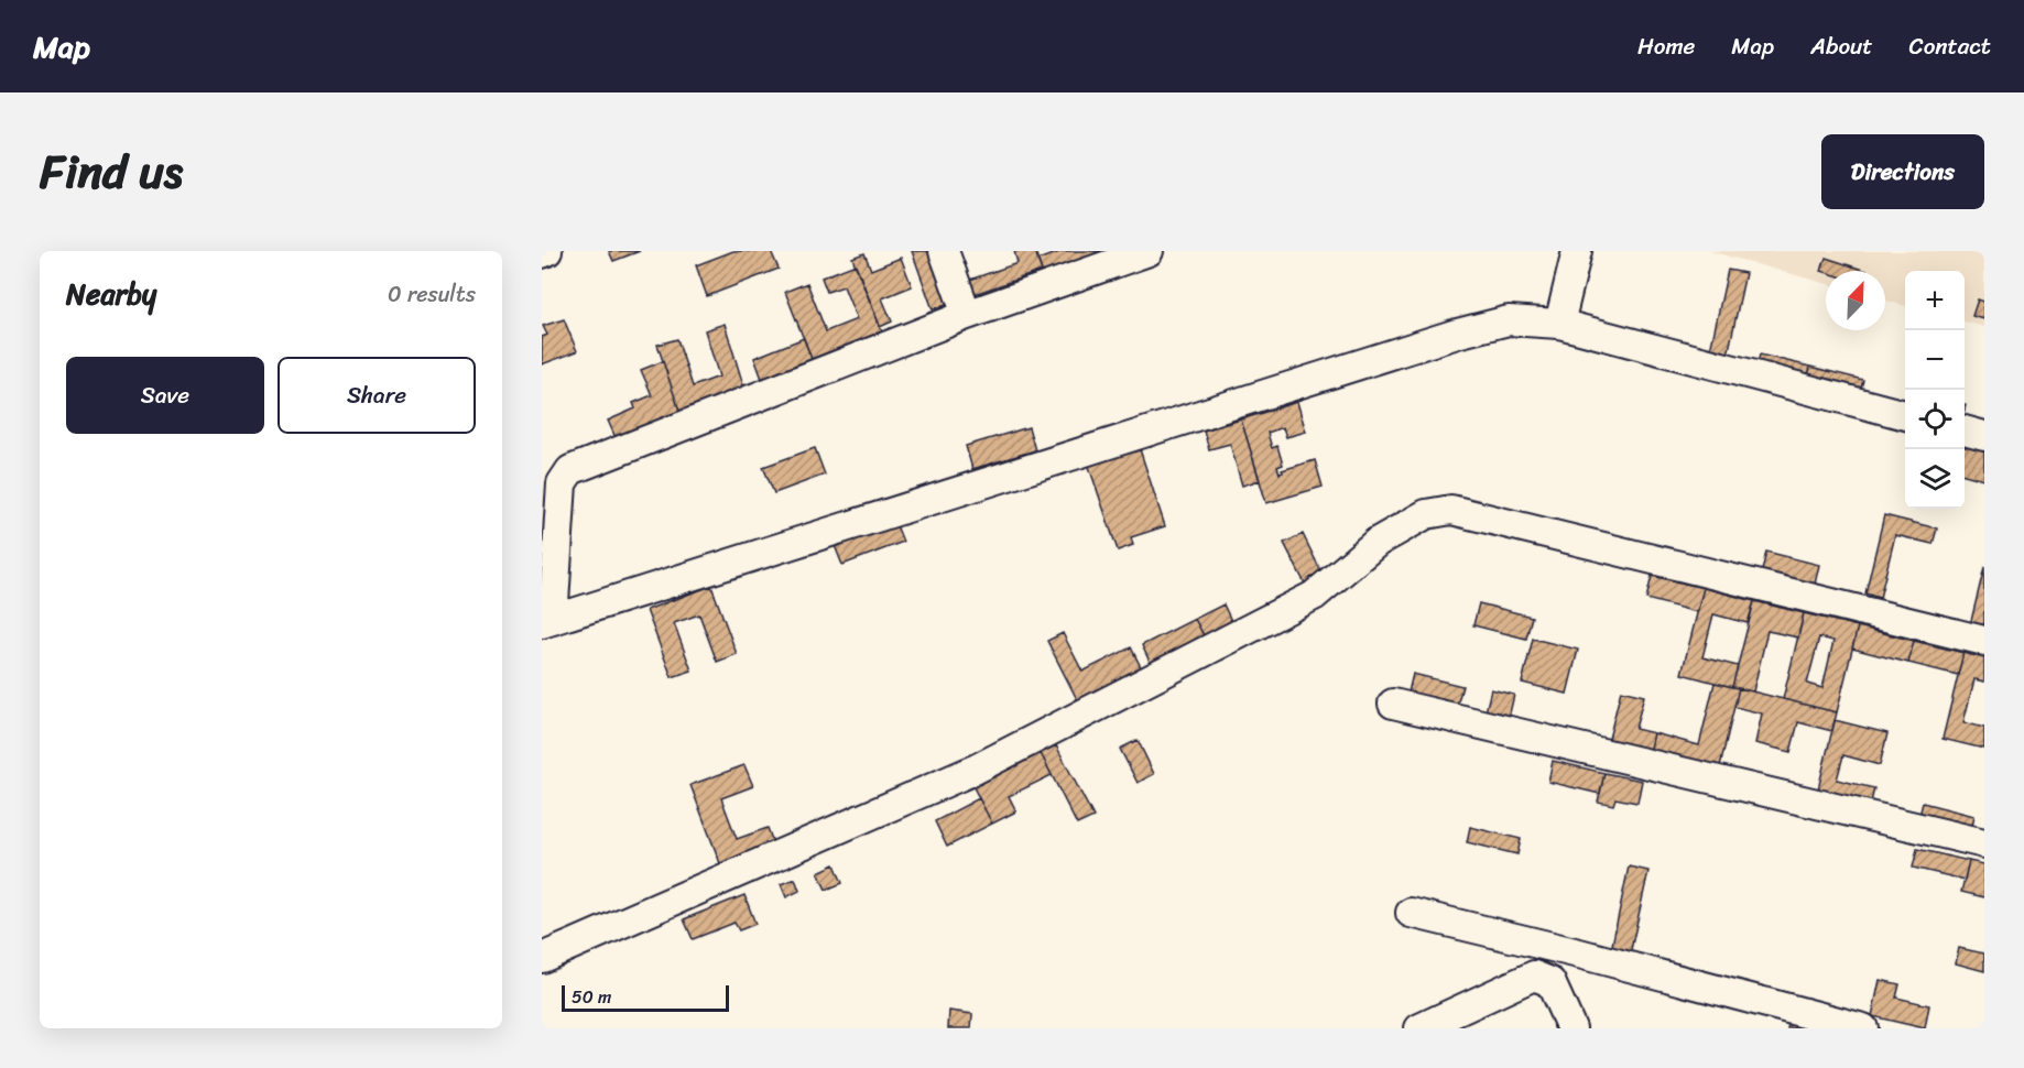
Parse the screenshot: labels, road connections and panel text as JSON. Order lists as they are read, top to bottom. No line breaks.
{"scale_bar":"50 m","north":"top right","page":{"header":"Map","nav":["Home","Map","About","Contact"],"title":"Find us","buttons":["Directions",["Save","Share"]],"heading":["Nearby","0 results"],"map_buttons":["+","−"],"scale":"50 m"}}
